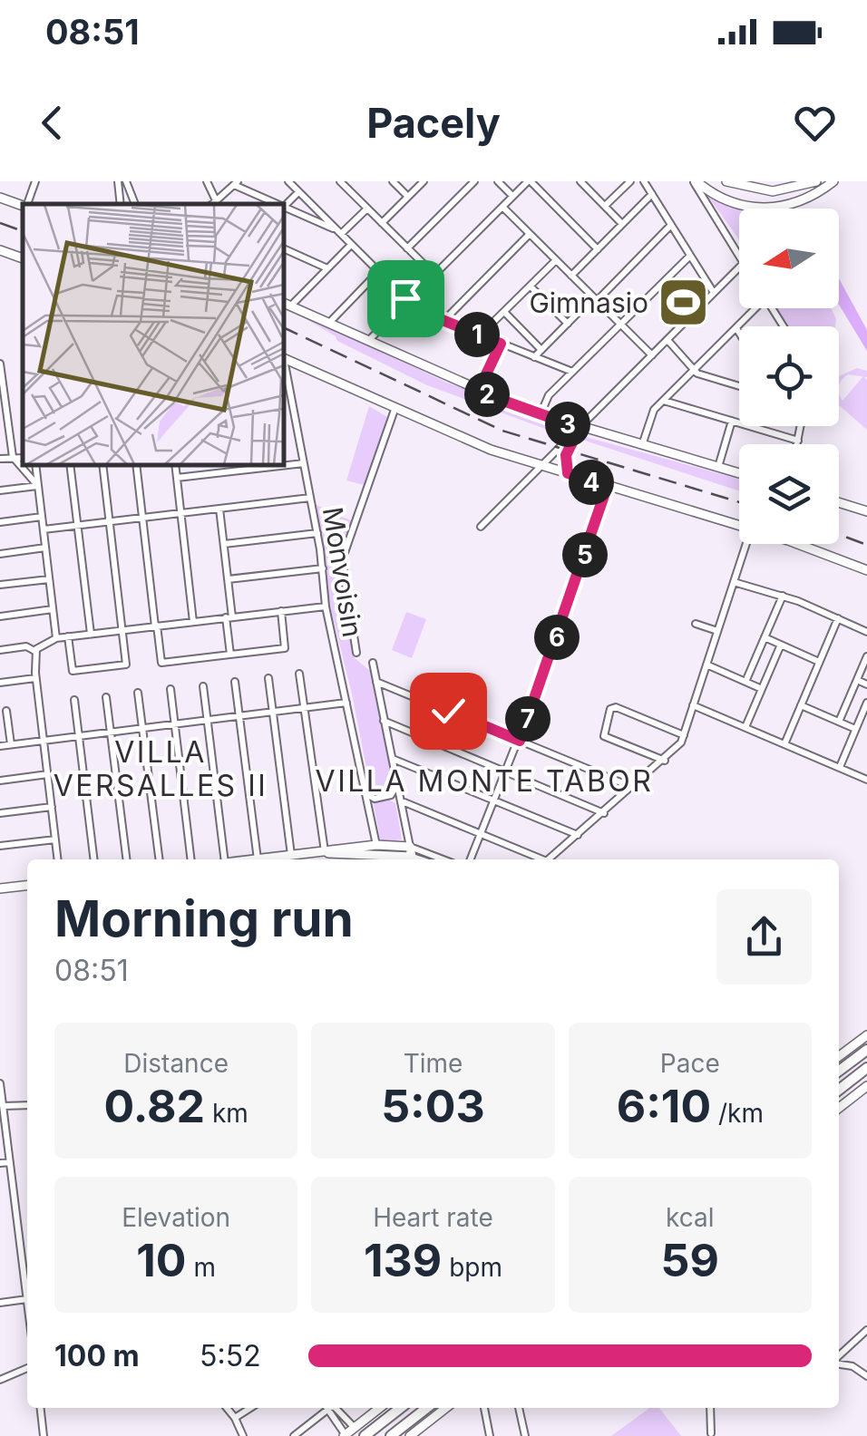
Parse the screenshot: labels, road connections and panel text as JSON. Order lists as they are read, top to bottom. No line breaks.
{"streets":{"street":["Monvoisin"]},"districts":["VILLA VERSALLES II","VILLA MONTE TABOR"],"places":{"sports":["Gimnasio"]},"north":"left","page":{"status":"08:51","header":"Pacely","pins":["1","2","3","4","5","6","7"],"heading":["Morning run","08:51"],"stats":[["Distance","0.82 km"],["Time","5:03"],["Pace","6:10 /km"],["Elevation","10 m"],["Heart rate","139 bpm"],["kcal","59"]],"list":[{"name":"100 m","note":"5:52"}]}}
